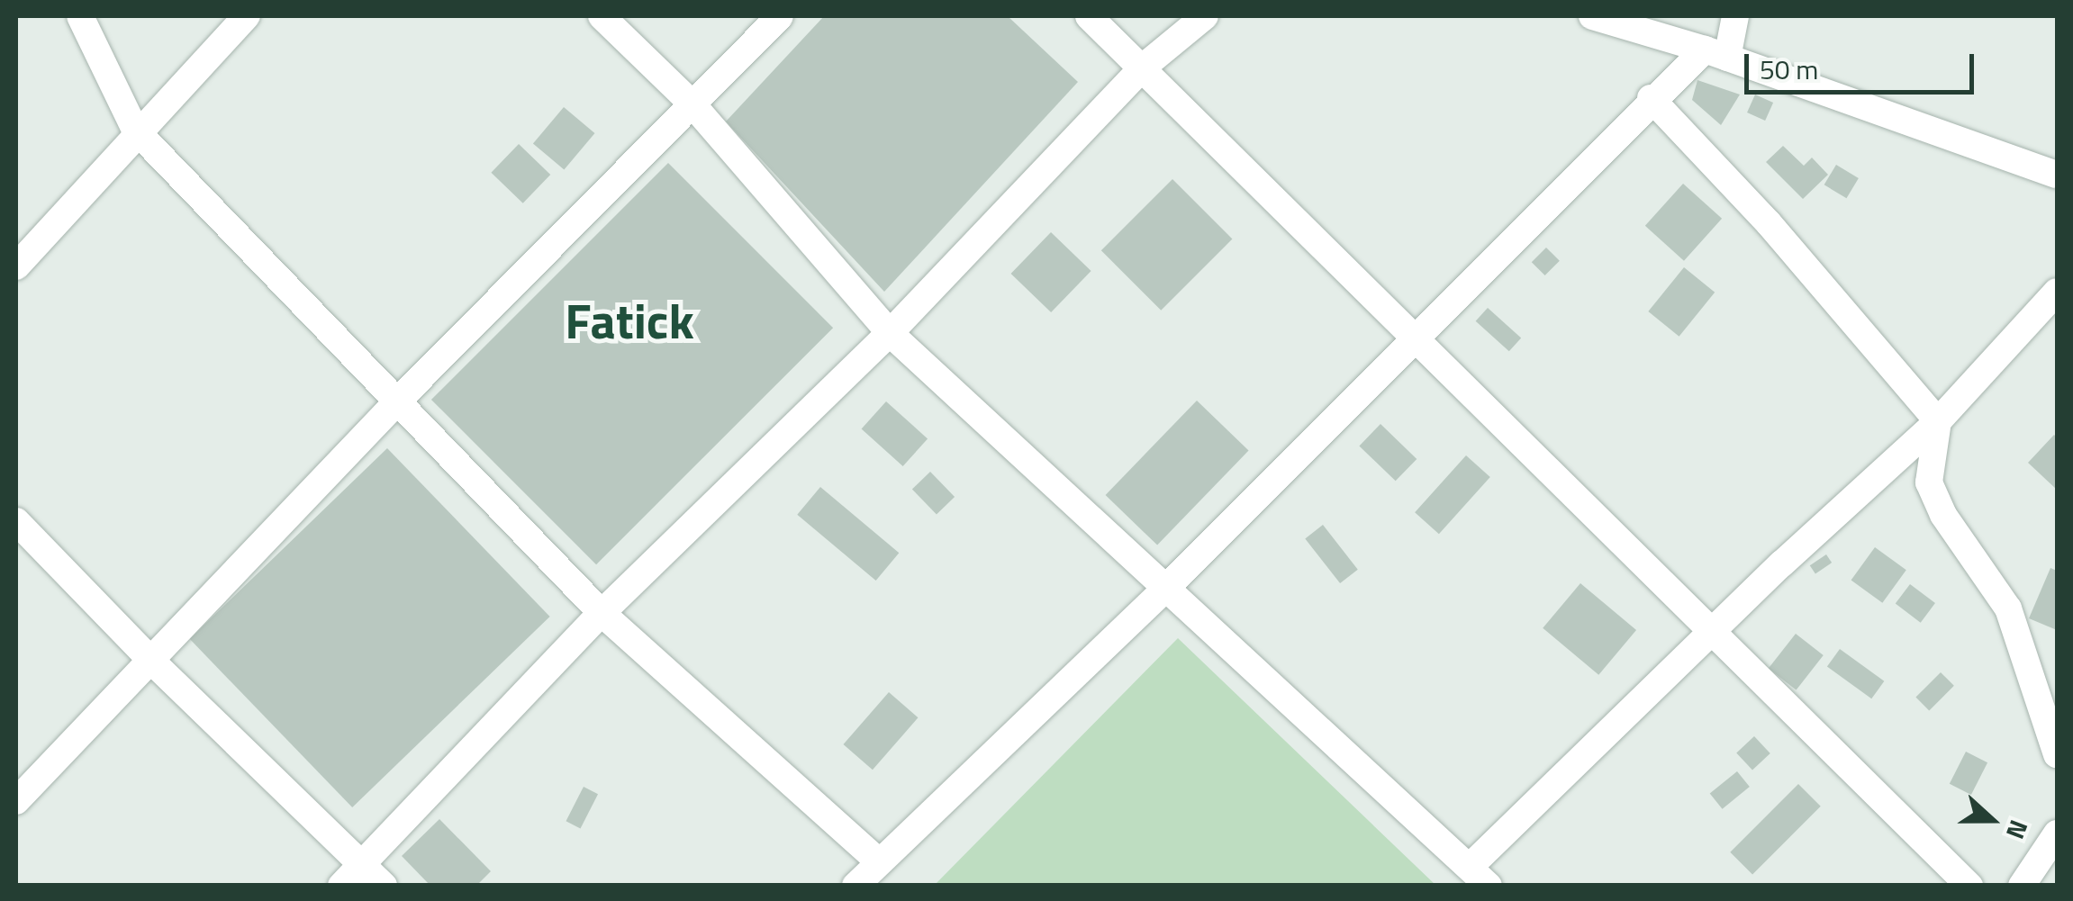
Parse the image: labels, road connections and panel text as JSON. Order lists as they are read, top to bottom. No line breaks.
{"districts":["Fatick"],"scale_bar":"50 m","north":"right"}
